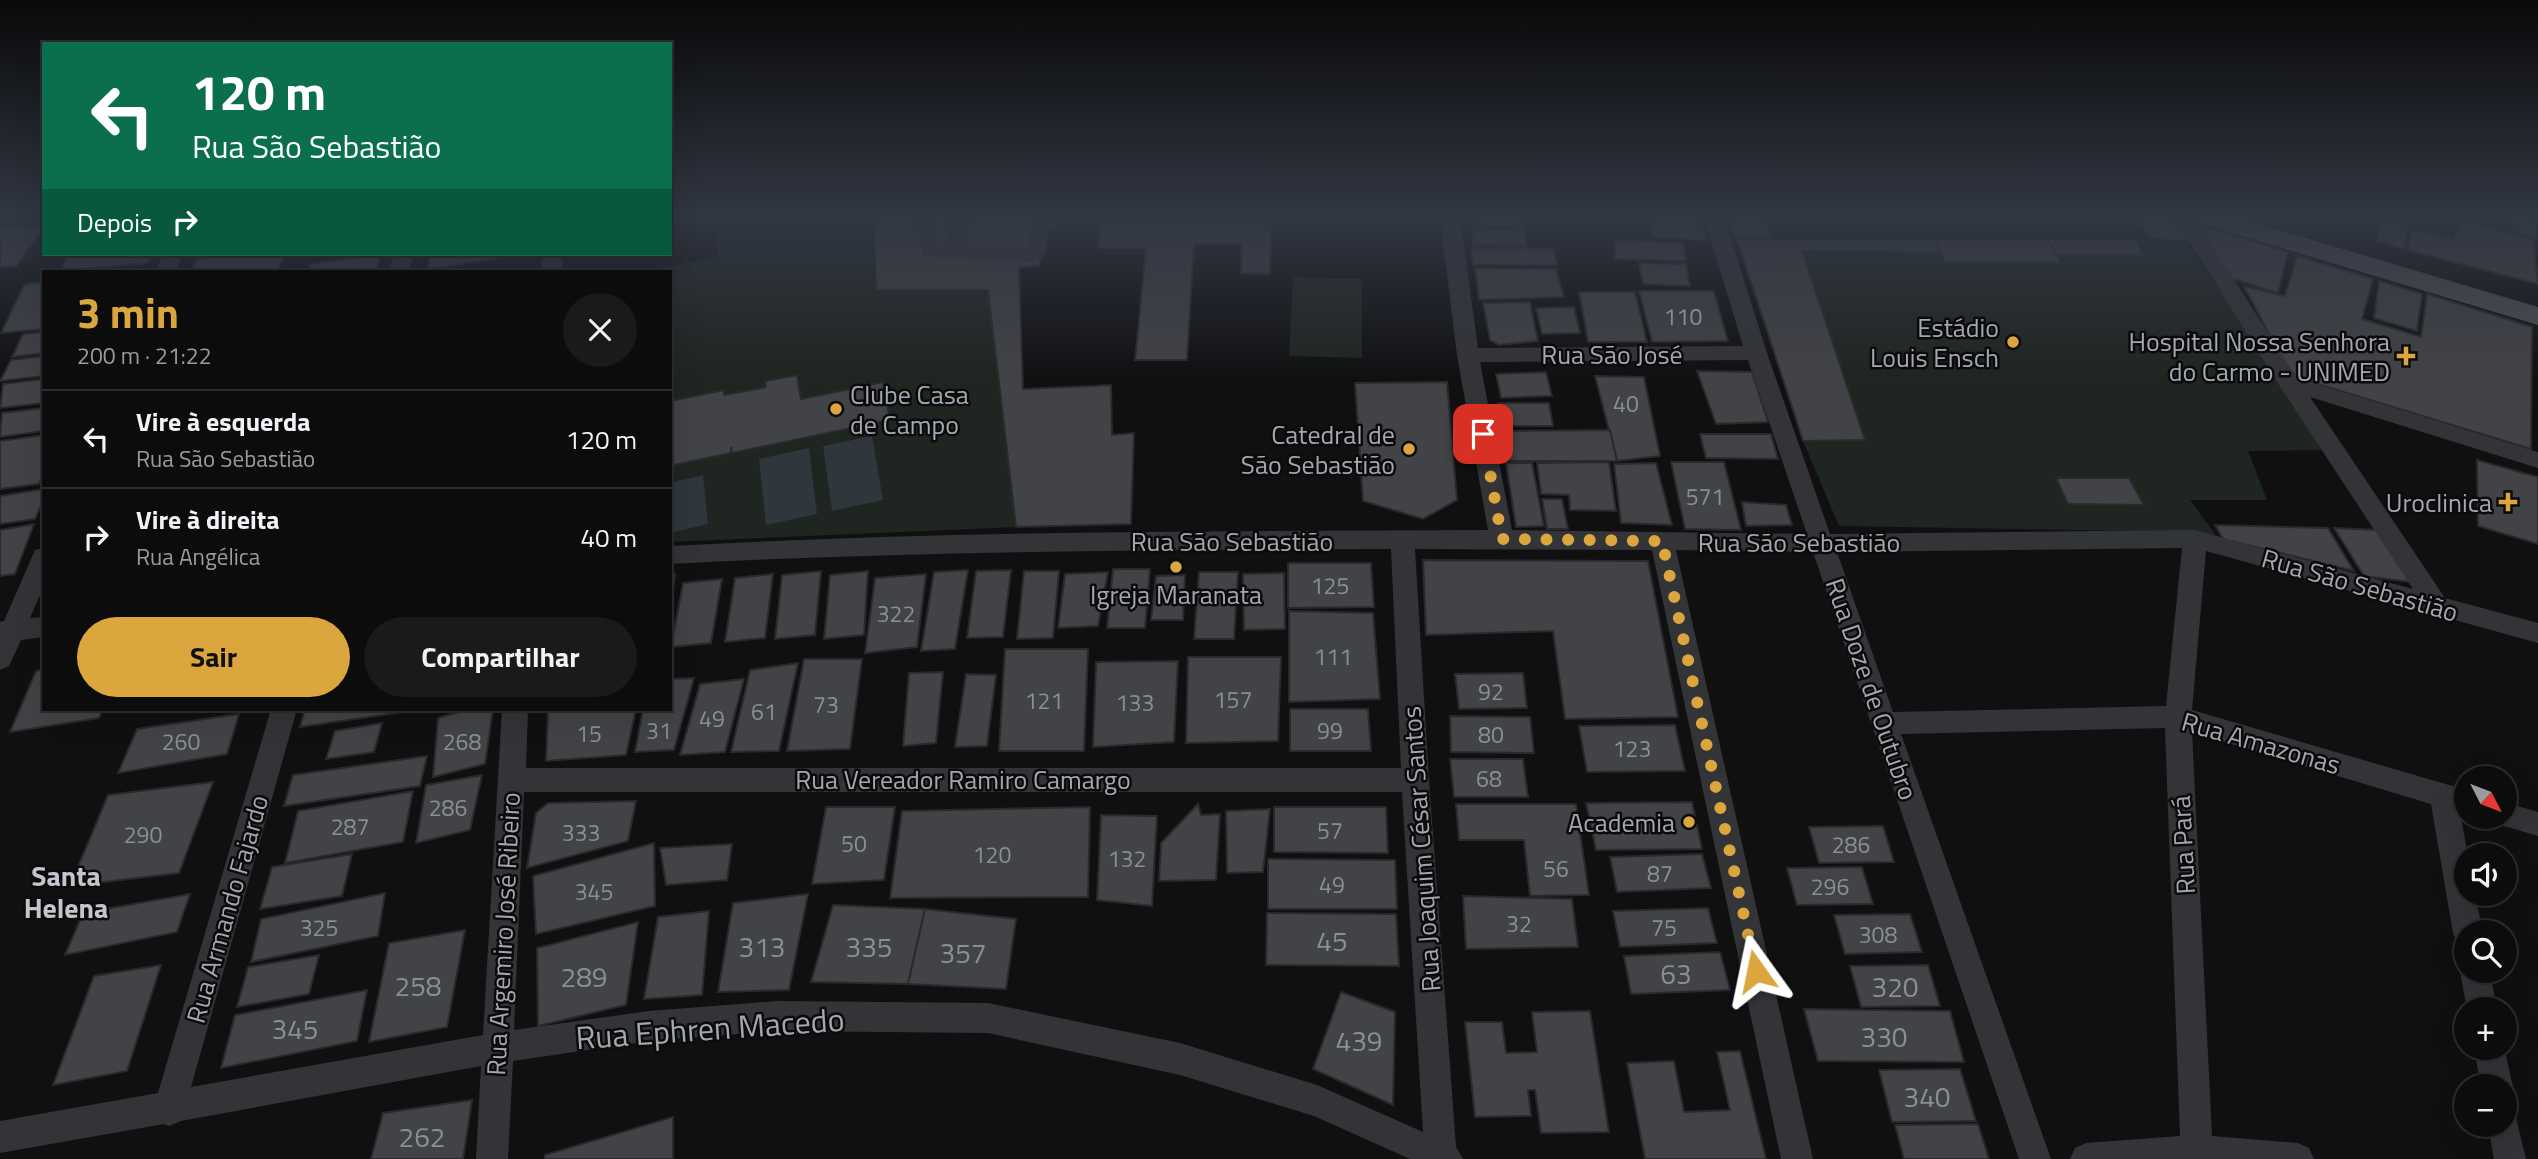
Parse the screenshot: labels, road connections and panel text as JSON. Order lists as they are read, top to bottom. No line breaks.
{"streets":{"street":["Rua São José","Rua São Sebastião","Rua Doze de Outubro","Rua Amazonas","Rua Vereador Ramiro Camargo","Rua Pará","Rua Joaquim César Santos","Rua Armando Fajardo","Rua Argemiro José Ribeiro","Rua Ephren Macedo"]},"crossings":[["Rua São José","Rua Doze de Outubro"],["Rua São Sebastião","Rua Doze de Outubro"],["Rua São Sebastião","Rua Pará"],["Rua São Sebastião","Rua Joaquim César Santos"],["Rua Doze de Outubro","Rua Amazonas"],["Rua Amazonas","Rua Pará"],["Rua Vereador Ramiro Camargo","Rua Joaquim César Santos"],["Rua Vereador Ramiro Camargo","Rua Argemiro José Ribeiro"],["Rua Joaquim César Santos","Rua Ephren Macedo"],["Rua Armando Fajardo","Rua Ephren Macedo"],["Rua Argemiro José Ribeiro","Rua Ephren Macedo"]],"districts":["Santa Helena"],"places":{"other":["Estádio Louis Ensch","Clube Casa de Campo","Catedral de São Sebastião","Igreja Maranata","Academia"],"health":["Hospital Nossa Senhora do Carmo - UNIMED","Uroclinica"]},"house_numbers":["110","40","571","125","322","111","92","157","121","133","73","61","49","31","99","15","80","260","268","123","68","286","287","57","333","290","50","286","120","132","56","87","49","296","345","32","325","75","308","45","313","335","357","63","289","258","320","345","330","439","340","262"],"north":"bottom right","page":{"turn":["120 m","Rua São Sebastião"],"then":"Depois","heading":["3 min","200 m · 21:22"],"list":[{"name":"Vire à esquerda","note":"Rua São Sebastião","value":"120 m"},{"name":"Vire à direita","note":"Rua Angélica","value":"40 m"}],"buttons":["Sair","Compartilhar"],"map_buttons":["+","−"]}}
